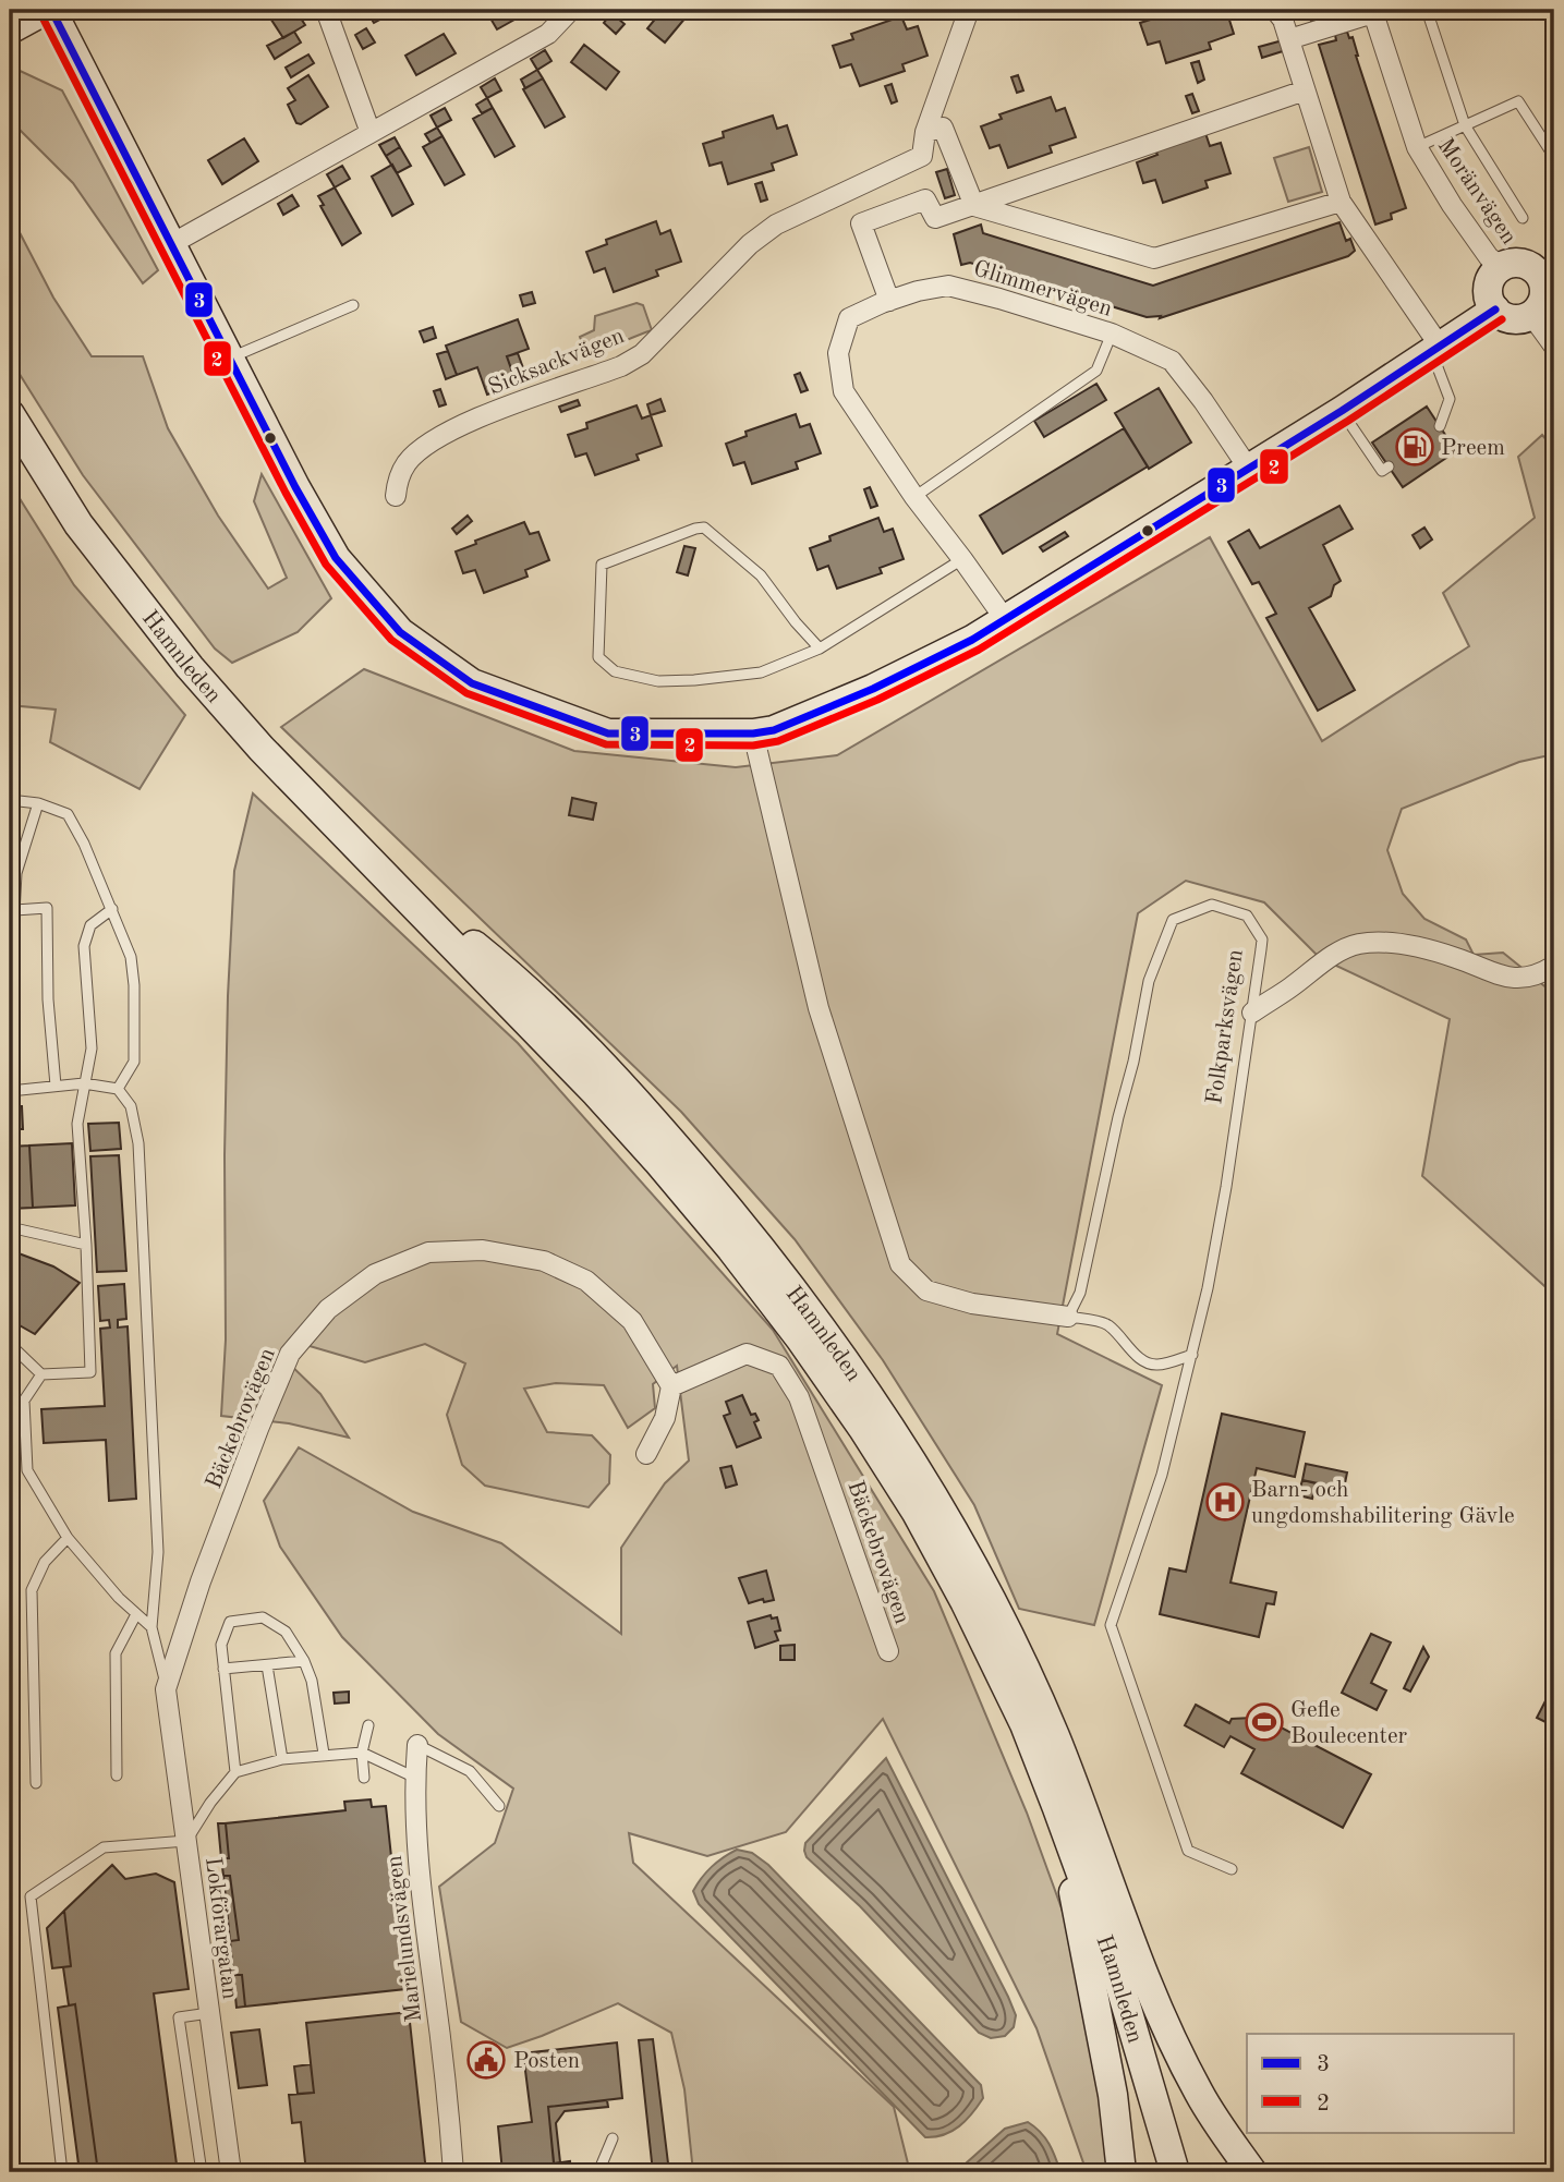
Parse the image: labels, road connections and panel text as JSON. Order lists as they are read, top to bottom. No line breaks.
{"streets":{"main road":["Hamnleden"],"street":["Moränvägen","Glimmervägen","Sicksackvägen","Bäckebrovägen","Lokförargatan","Marielundsvägen"],"lane":["Folkparksvägen"]},"crossings":[["Bäckebrovägen","Lokförargatan"]],"places":{"fuel station":["Preem"],"hospital":["Barn- och ungdomshabilitering Gävle"],"sports":["Gefle Boulecenter"],"public building":["Posten"]},"lines":["transit line 3","transit line 2"],"legend":["3","2"]}
